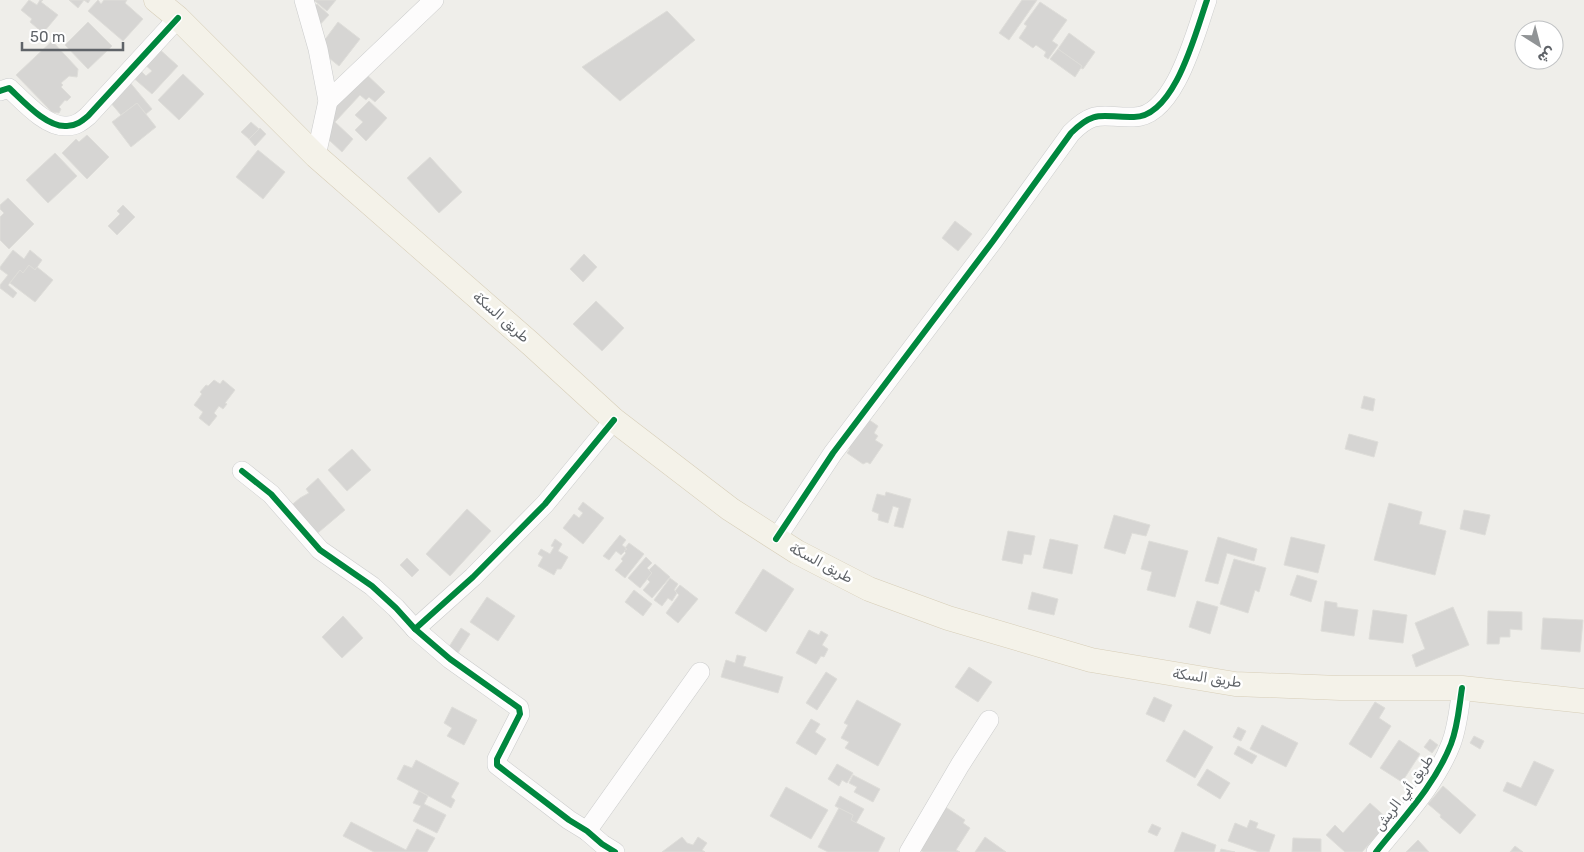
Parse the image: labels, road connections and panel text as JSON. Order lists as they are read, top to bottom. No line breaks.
{"streets":{"main road":["طريق السكة"],"street":["طريق أبي الريش"]},"crossings":[["طريق السكة","طريق أبي الريش"]],"scale_bar":"50 m","north":"bottom right"}
